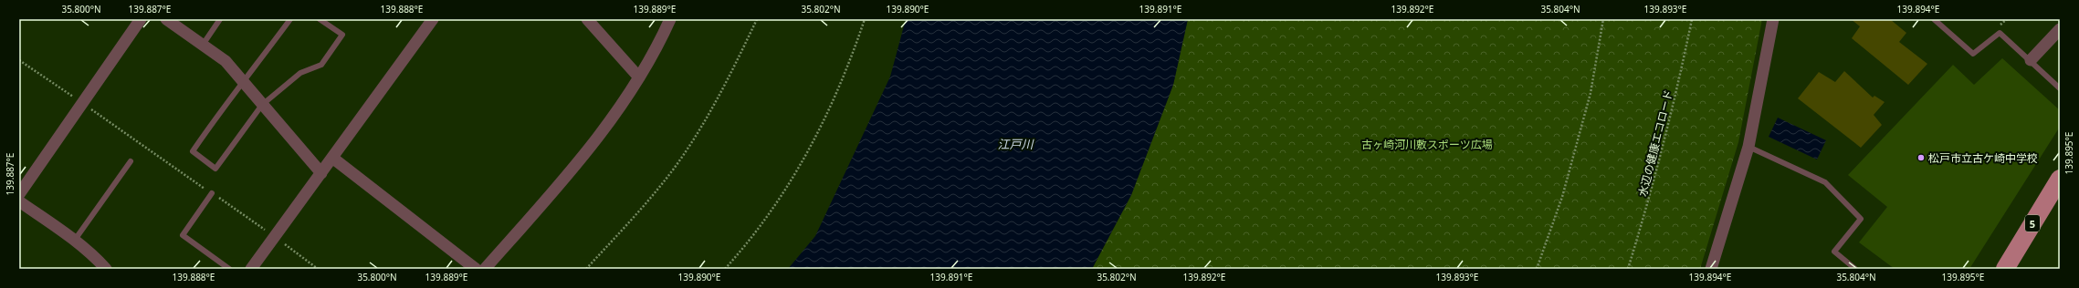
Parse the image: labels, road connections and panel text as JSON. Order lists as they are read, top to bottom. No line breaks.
{"streets":{"main road":["5"],"path":["水辺の健康エコロード"]},"water":["江戸川"],"parks":["古ヶ崎河川敷スポーツ広場"],"places":["松戸市立古ケ崎中学校"],"coordinates":["35.800°N","139.887°E","139.888°E","139.889°E","35.802°N","139.890°E","139.891°E","139.892°E","35.804°N","139.893°E","139.894°E","139.895°E"]}
